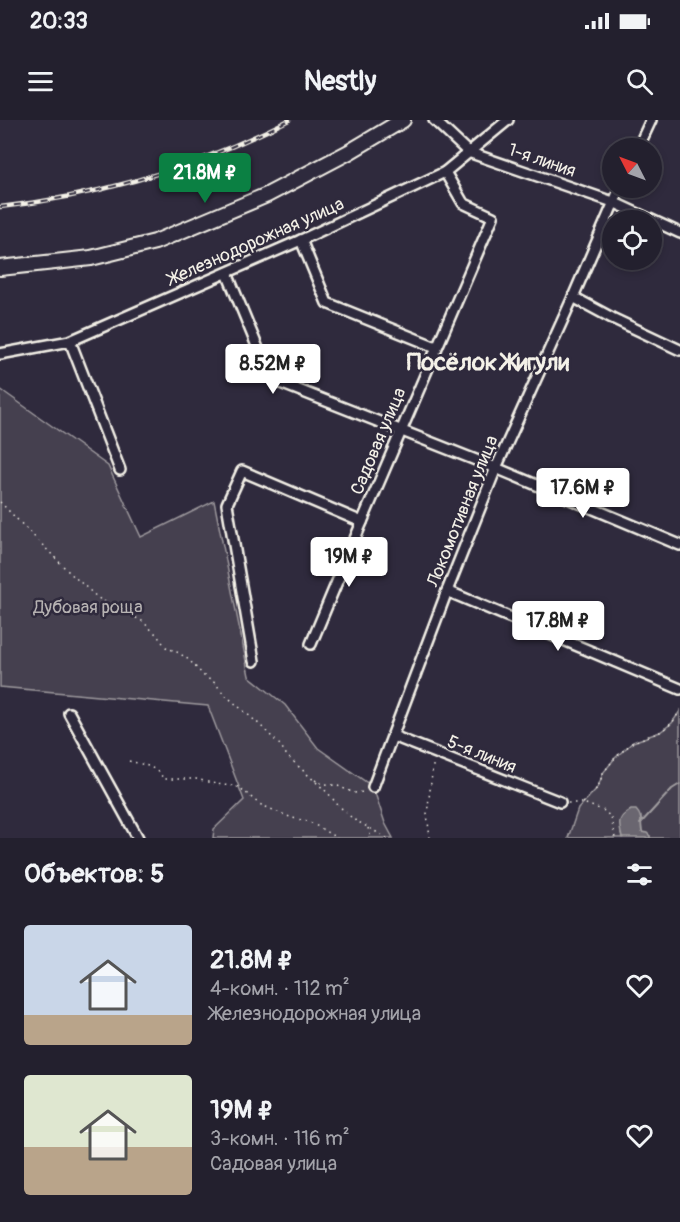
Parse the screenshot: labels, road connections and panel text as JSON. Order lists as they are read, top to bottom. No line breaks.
{"streets":{"street":["1-я линия","Железнодорожная улица","Садовая улица","Локомотивная улица","5-я линия"]},"crossings":[["1-я линия","Железнодорожная улица"],["1-я линия","Локомотивная улица"],["Железнодорожная улица","Садовая улица"],["Локомотивная улица","5-я линия"]],"districts":["Посёлок Жигули"],"parks":["Дубовая роща"],"north":"top left","page":{"status":"20:33","header":"Nestly","price":["21.8M ₽","8.52M ₽","17.6M ₽","19M ₽","17.8M ₽"],"heading":"Объектов: 5","list":[{"name":"21.8M ₽","note":"4-комн. · 112 m² · Железнодорожная улица"},{"name":"19M ₽","note":"3-комн. · 116 m² · Садовая улица"}]}}
